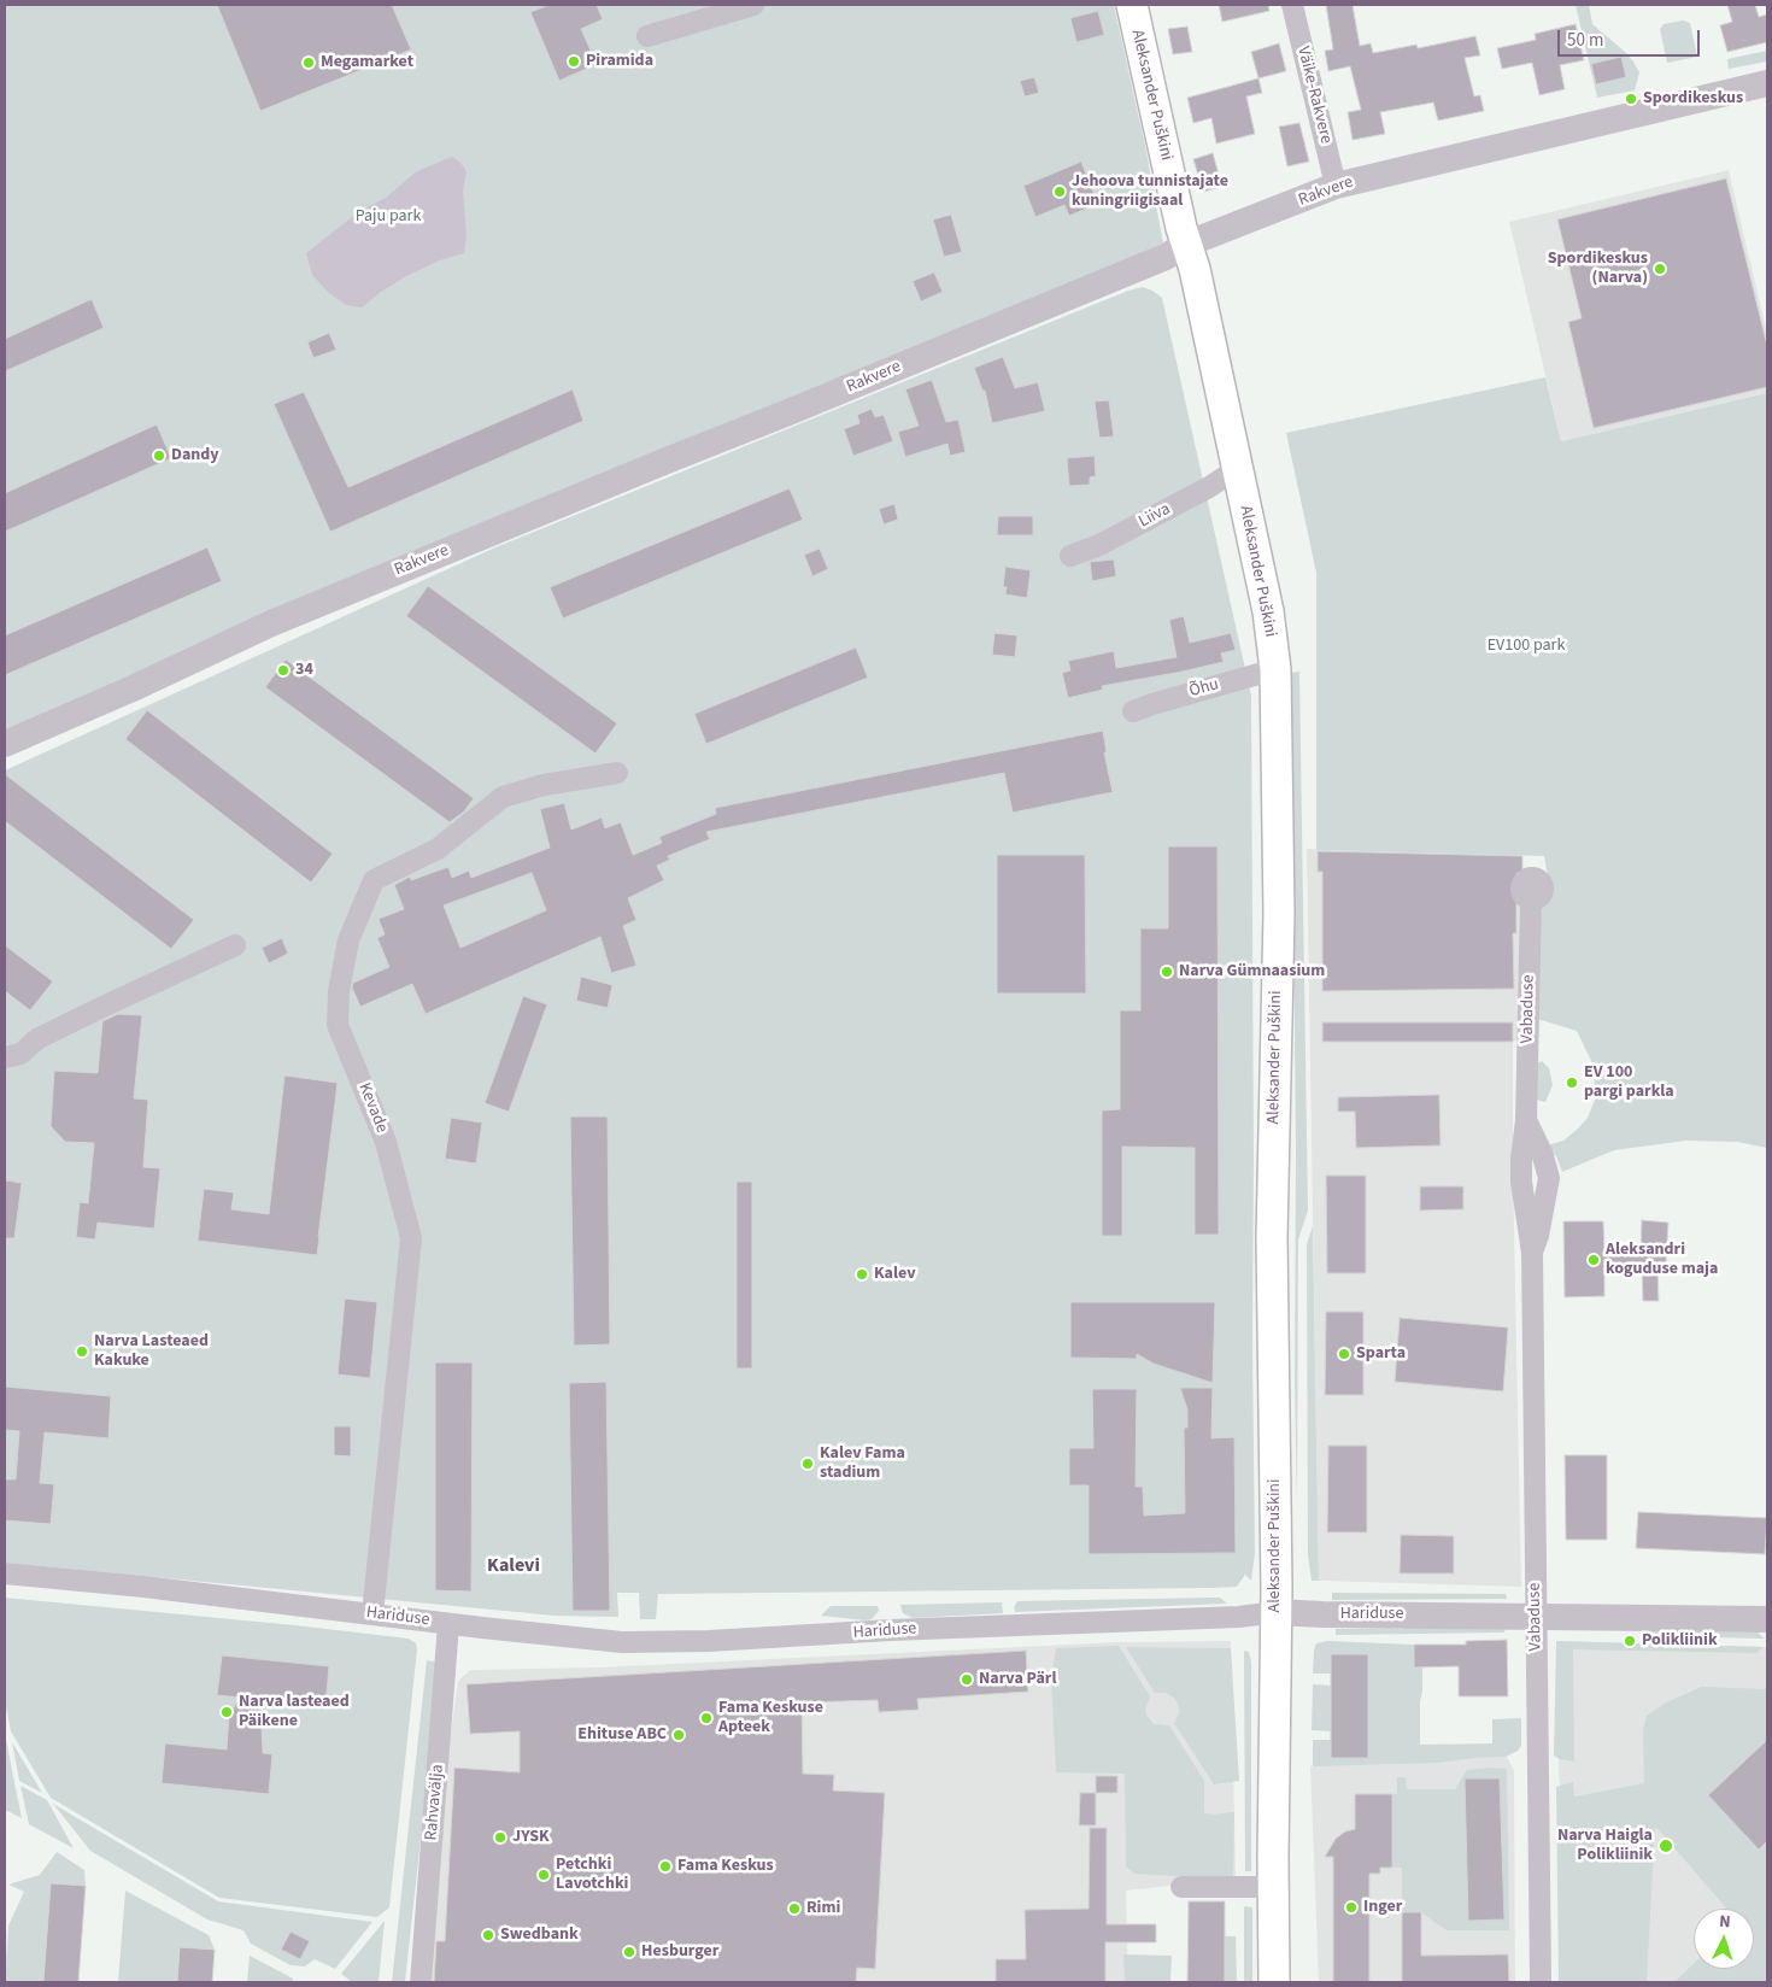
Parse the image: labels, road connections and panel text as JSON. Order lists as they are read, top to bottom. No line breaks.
{"streets":{"main road":["Aleksander Puškini"],"street":["Väike-Rakvere","Rakvere","Liiva","Õhu","Vabaduse","Kevade","Hariduse","Rahvavälja"]},"crossings":[["Aleksander Puškini","Rakvere"],["Aleksander Puškini","Liiva"],["Aleksander Puškini","Õhu"],["Aleksander Puškini","Hariduse"],["Väike-Rakvere","Rakvere"],["Vabaduse","Hariduse"],["Kevade","Hariduse"],["Hariduse","Rahvavälja"]],"districts":["Kalevi"],"parks":["Paju park","EV100 park"],"places":["Piramida","Megamarket","Spordikeskus","Jehoova tunnistajate kuningriigisaal","Spordikeskus (Narva)","Dandy","34","Narva Gümnaasium","EV 100 pargi parkla","Aleksandri koguduse maja","Kalev","Narva Lasteaed Kakuke","Sparta","Kalev Fama stadium","Polikliinik","Narva Pärl","Narva lasteaed Päikene","Fama Keskuse Apteek","Ehituse ABC","JYSK","Narva Haigla Polikliinik","Fama Keskus","Petchki Lavotchki","Inger","Rimi","Swedbank","Hesburger"],"scale_bar":"50 m","north":"top"}
